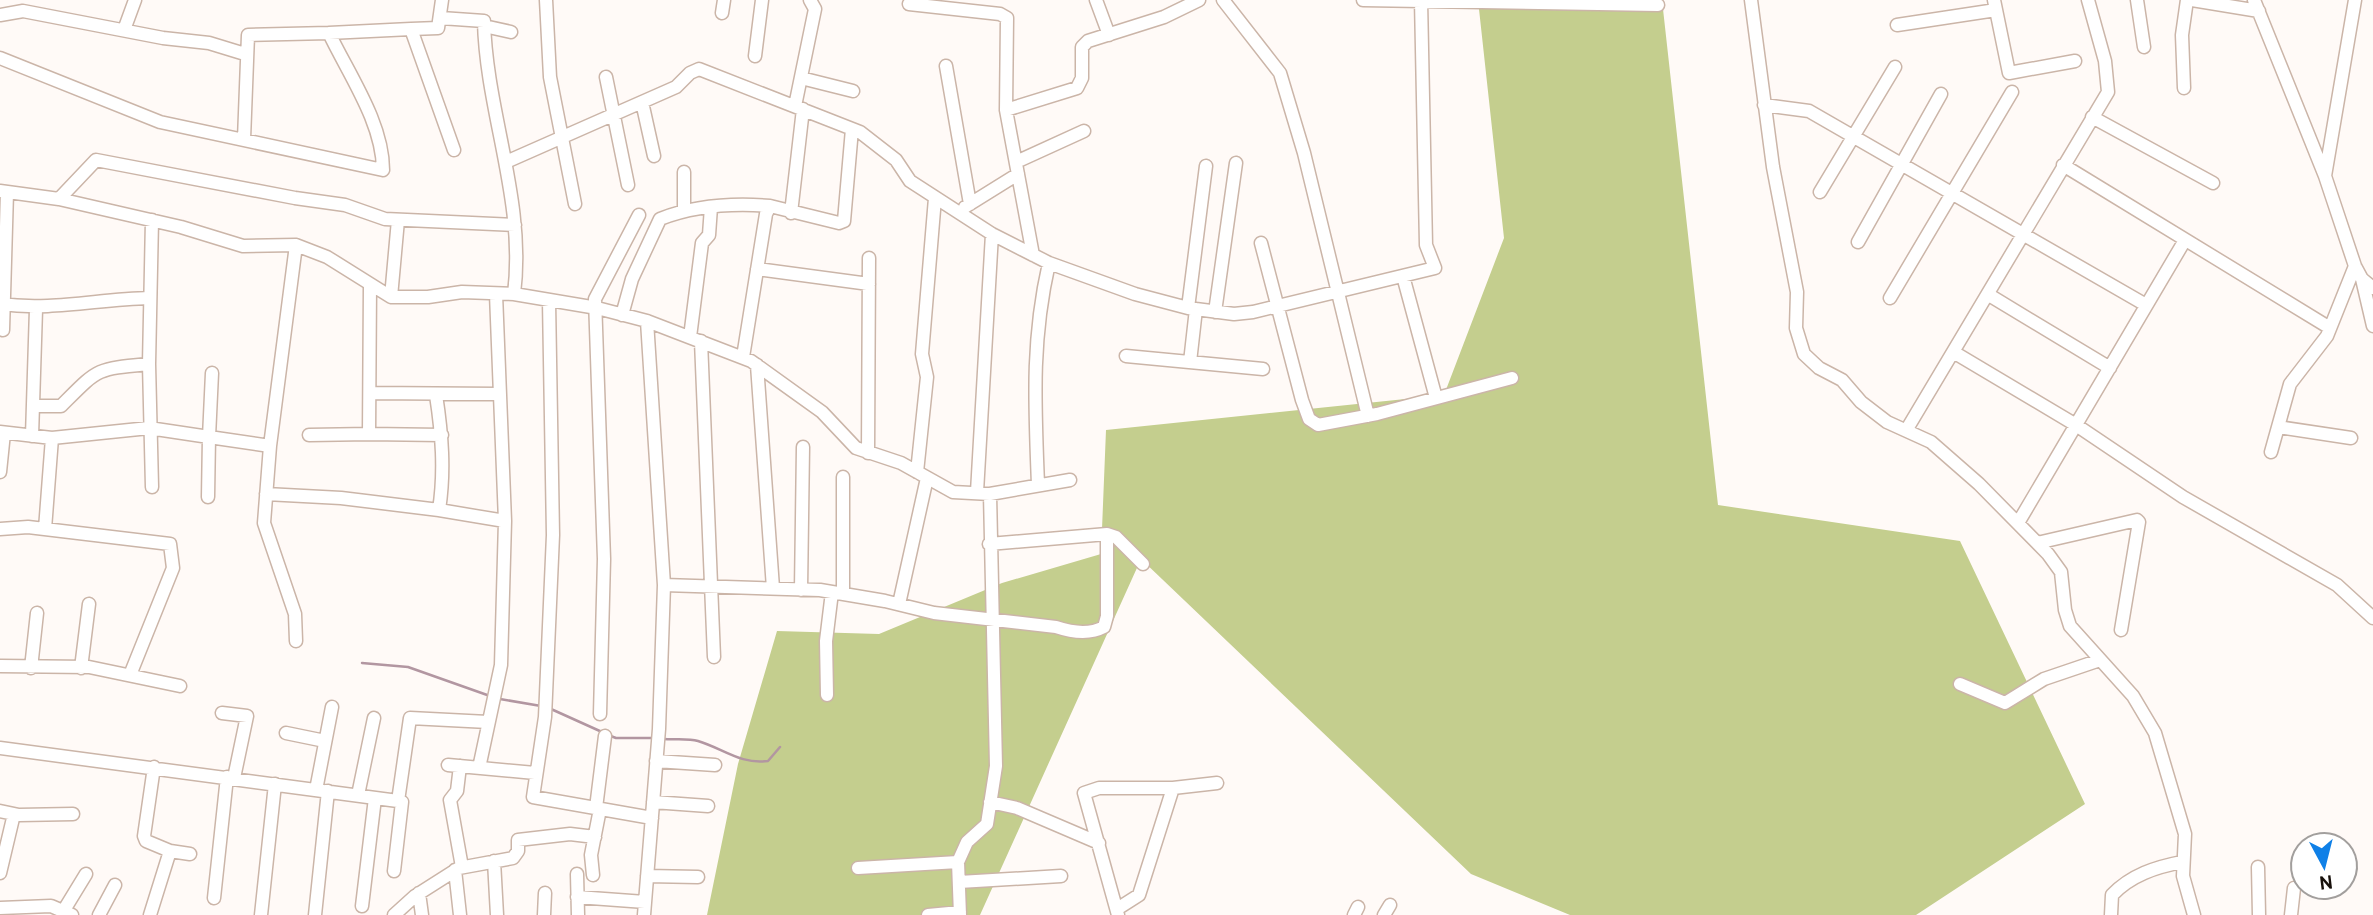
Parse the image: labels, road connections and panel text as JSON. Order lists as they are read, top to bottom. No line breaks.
{"north":"bottom"}
